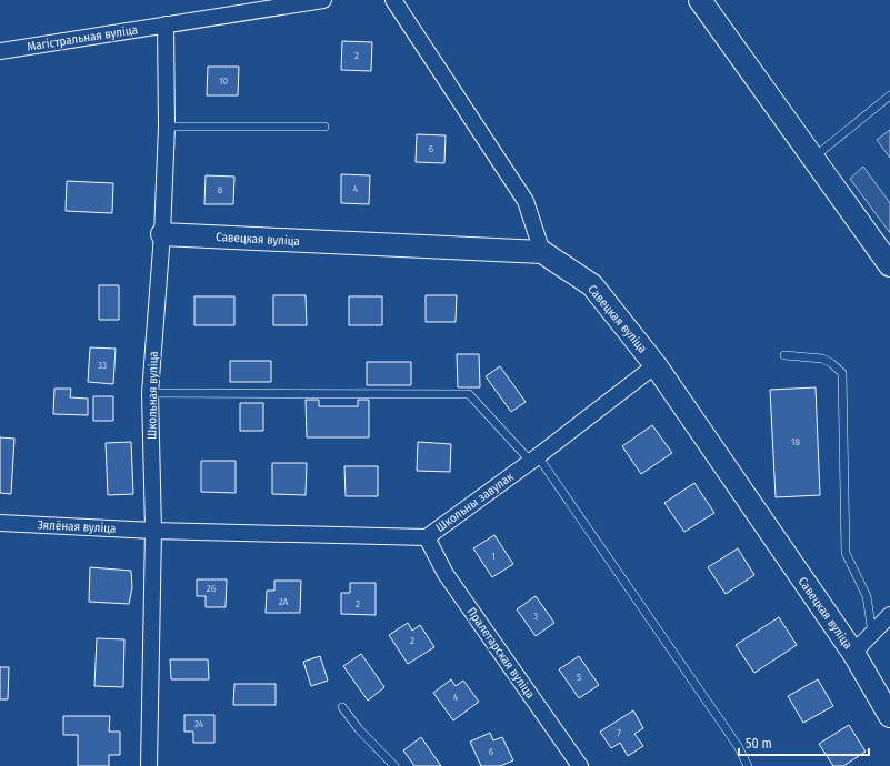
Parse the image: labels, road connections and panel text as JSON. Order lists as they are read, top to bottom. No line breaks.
{"streets":{"street":["Магістральная вуліца","Савецкая вуліца","Школьная вуліца","Школьны завулак","Зялёная вуліца","Пралетарская вуліца"]},"crossings":[["Магістральная вуліца","Школьная вуліца"],["Савецкая вуліца","Школьная вуліца"],["Савецкая вуліца","Школьны завулак"],["Школьная вуліца","Школьны завулак"],["Школьная вуліца","Зялёная вуліца"],["Школьны завулак","Зялёная вуліца"],["Школьны завулак","Пралетарская вуліца"]],"house_numbers":["2","10","6","4","8","33","18","1","26","2А","2","3","2","5","4","24","7","6"],"scale_bar":"50 m"}
